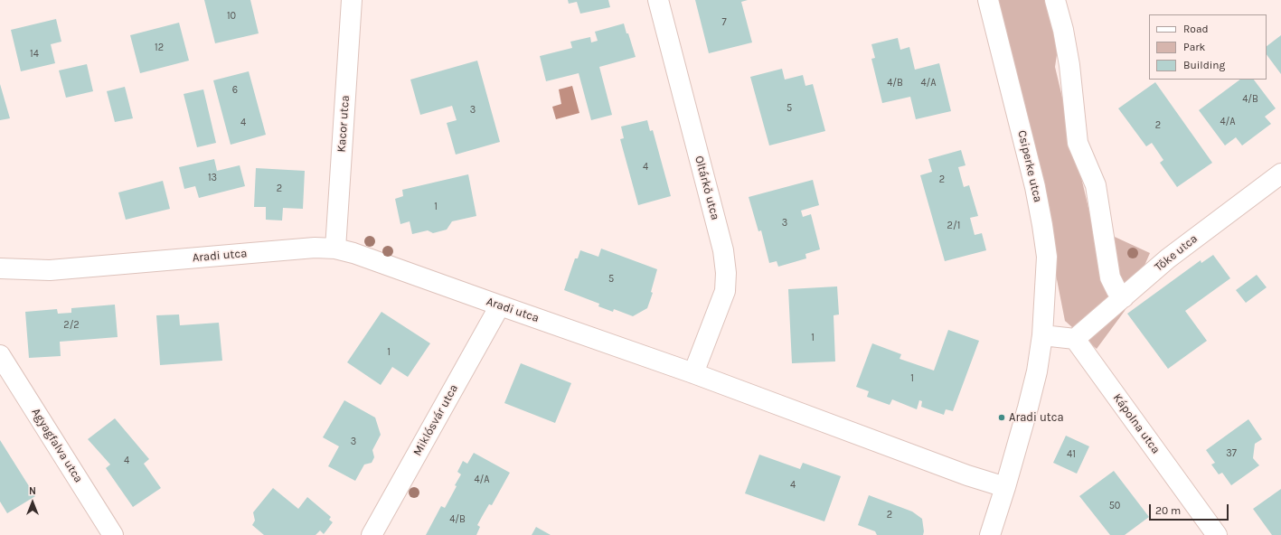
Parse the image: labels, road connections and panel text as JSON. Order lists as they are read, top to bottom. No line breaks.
{"streets":{"street":["Kacor utca","Csiperke utca","Oltárkő utca","Tőke utca","Aradi utca","Miklósvár utca","Kápolna utca","Agyagfalva utca"]},"crossings":[["Kacor utca","Aradi utca"],["Csiperke utca","Aradi utca"],["Oltárkő utca","Aradi utca"],["Tőke utca","Kápolna utca"],["Aradi utca","Miklósvár utca"]],"places":["Aradi utca"],"house_numbers":["10","7","12","14","4/B","4/A","6","4/B","5","3","4/A","4","2","4","13","2","2","1","3","2/1","5","2/2","1","1","1","3","37","41","4","4/A","4","50","2","4/B"],"legend":["Road","Park","Building"],"scale_bar":"20 m","north":"top"}
